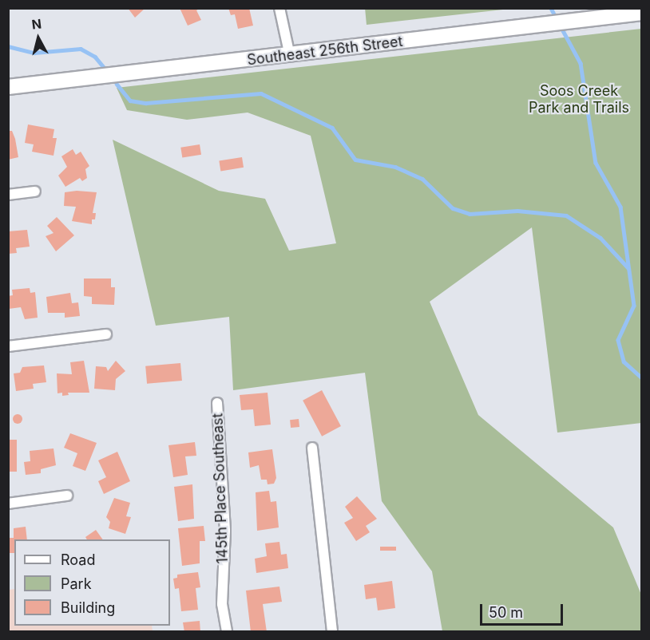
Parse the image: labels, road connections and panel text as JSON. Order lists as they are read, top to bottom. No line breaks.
{"streets":{"main road":["Southeast 256th Street"],"street":["145th Place Southeast"]},"parks":["Soos Creek Park and Trails"],"legend":["Road","Park","Building"],"scale_bar":"50 m","north":"top"}
